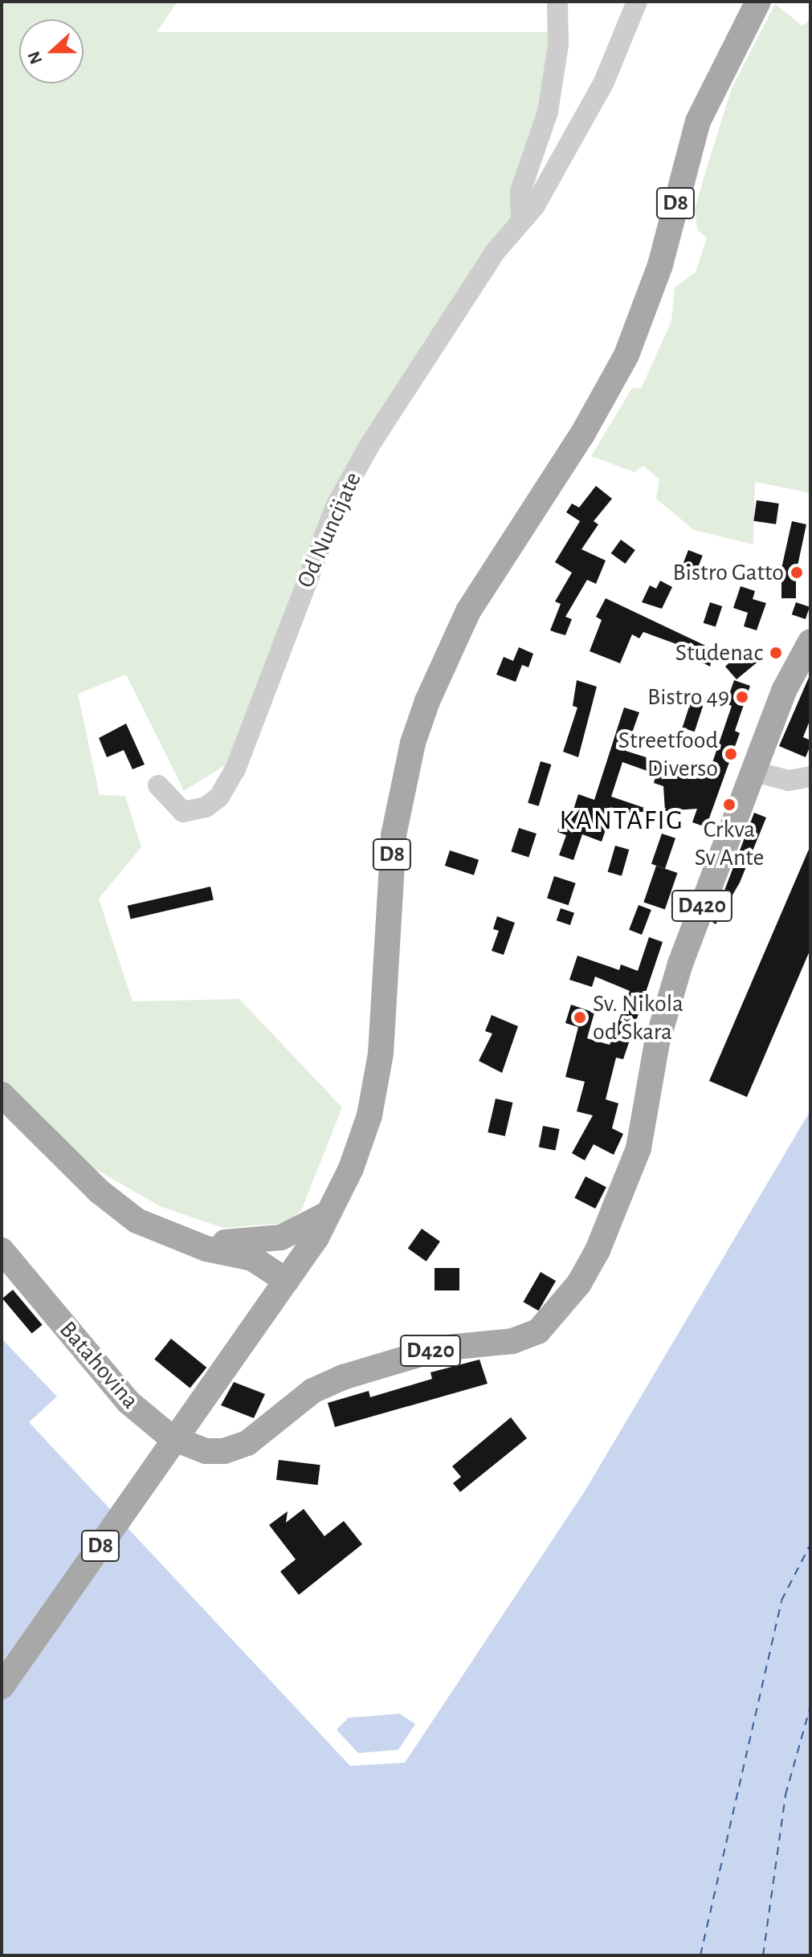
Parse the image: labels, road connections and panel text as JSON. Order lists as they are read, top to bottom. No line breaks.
{"streets":{"main road":["D8","D420","Batahovina"],"street":["Od Nuncijate"]},"crossings":[["D420","Batahovina"]],"districts":["KANTAFIG"],"places":["Bistro Gatto","Studenac","Bistro 49","Streetfood Diverso","Crkva Sv Ante","Sv. Nikola od Škara"],"north":"left"}
